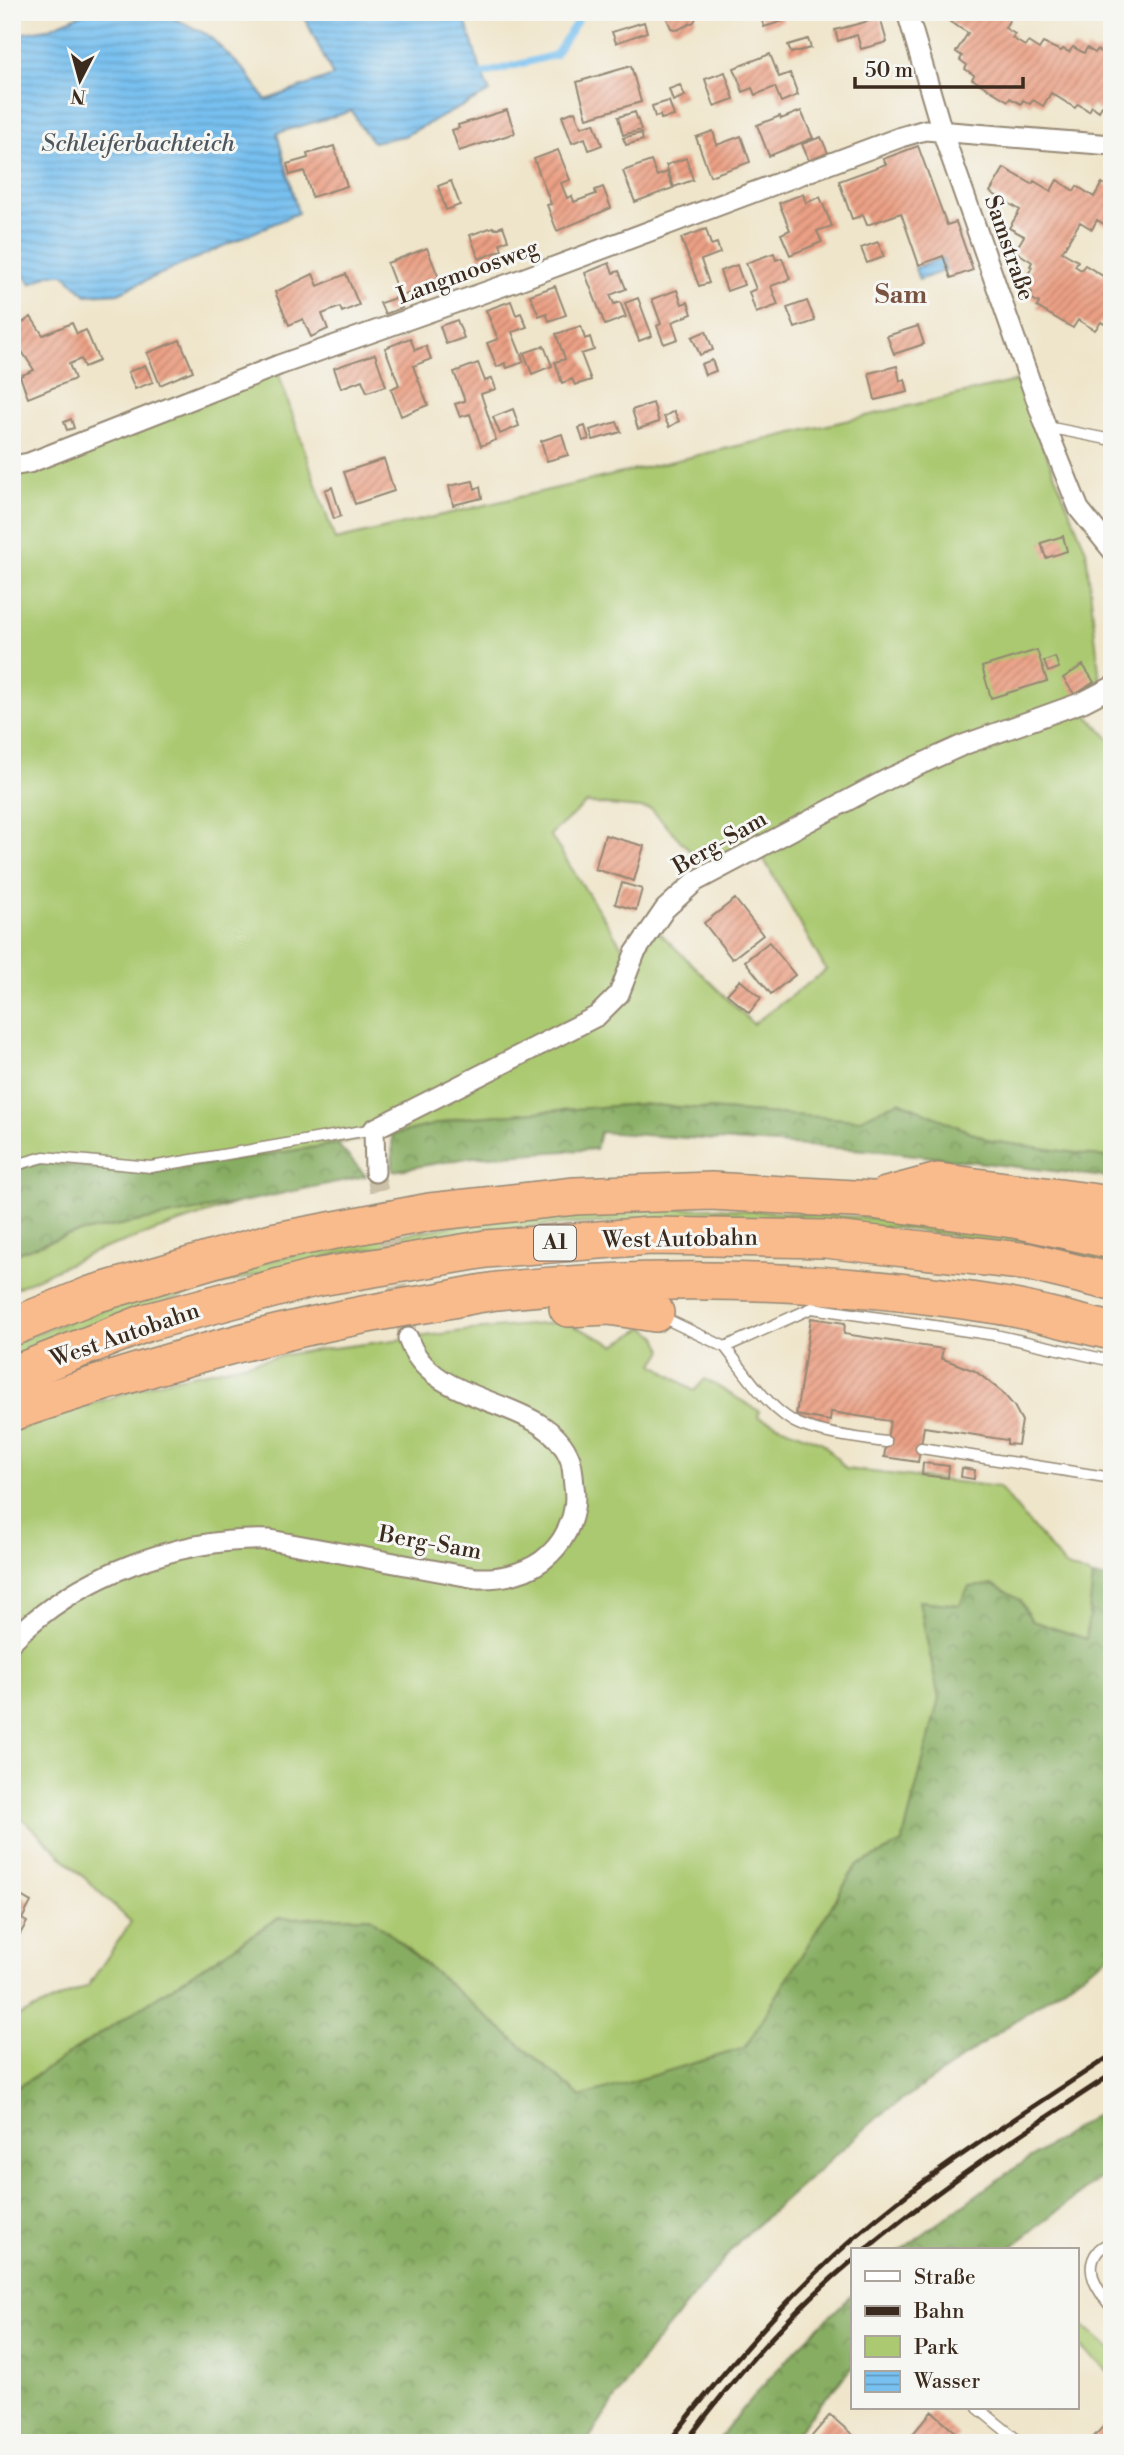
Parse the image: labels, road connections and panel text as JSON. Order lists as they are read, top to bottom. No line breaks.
{"streets":{"highway":["West Autobahn","A1"],"street":["Samstraße","Langmoosweg","Berg-Sam"]},"crossings":[["Samstraße","Langmoosweg"]],"districts":["Sam"],"water":["Schleiferbachteich"],"legend":["Straße","Bahn","Park","Wasser"],"scale_bar":"50 m","north":"bottom"}
